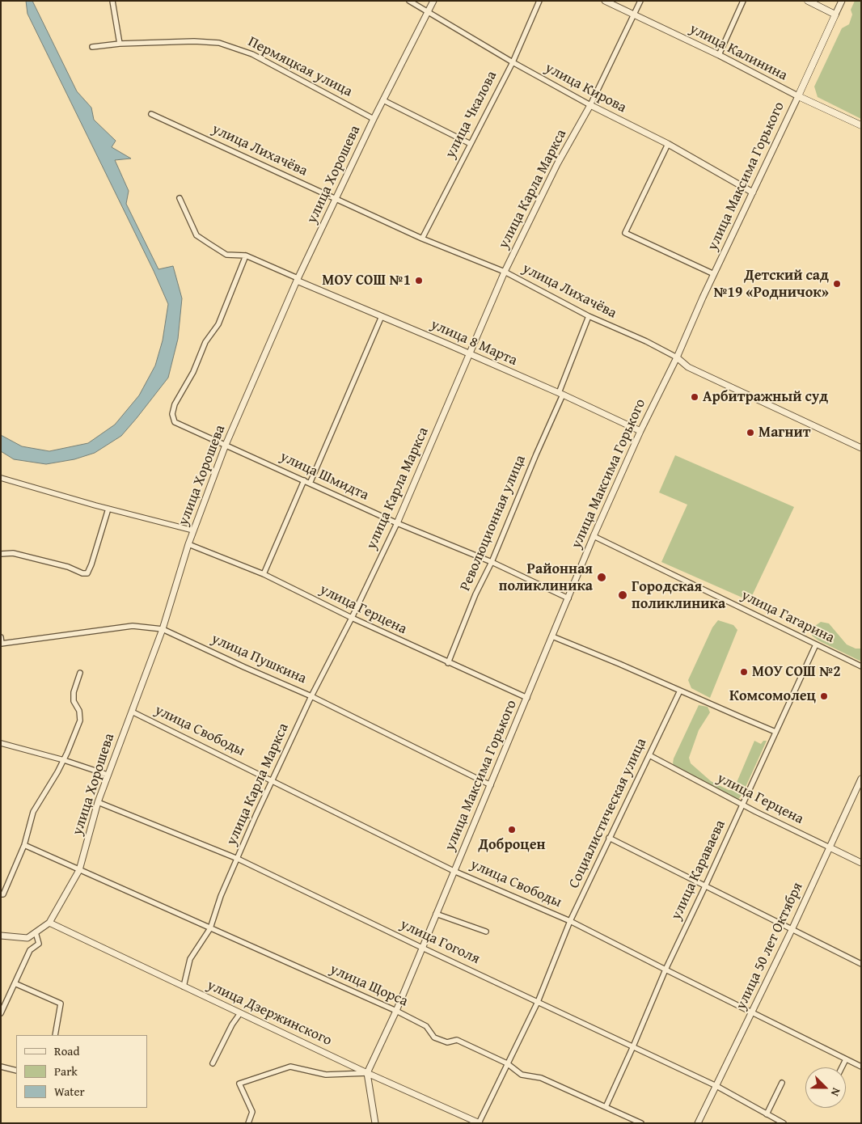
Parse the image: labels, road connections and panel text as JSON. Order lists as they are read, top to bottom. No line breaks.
{"streets":{"main road":["улица Калинина","улица Максима Горького"],"street":["Пермяцкая улица","улица Кирова","улица Чкалова","улица Лихачёва","улица Хорошева","улица Карла Маркса","улица 8 Марта","улица Шмидта","Революционная улица","улица Герцена","улица Гагарина","улица Пушкина","улица Свободы","Социалистическая улица","улица Караваева","улица Гоголя","улица 50 лет Октября","улица Щорса","улица Дзержинского"]},"crossings":[["улица Калинина","улица Максима Горького"],["улица Калинина","улица Карла Маркса"],["Пермяцкая улица","улица Хорошева"],["улица Кирова","улица Чкалова"],["улица Кирова","улица Хорошева"],["улица Кирова","улица Максима Горького"],["улица Кирова","улица Карла Маркса"],["улица Чкалова","улица Лихачёва"],["улица Лихачёва","улица Хорошева"],["улица Лихачёва","улица Максима Горького"],["улица Лихачёва","улица Карла Маркса"],["улица Лихачёва","Революционная улица"],["улица Хорошева","улица 8 Марта"],["улица Хорошева","улица Шмидта"],["улица Хорошева","улица Герцена"],["улица Хорошева","улица Пушкина"],["улица Хорошева","улица Свободы"],["улица Хорошева","улица Гоголя"],["улица Хорошева","улица Щорса"],["улица Хорошева","улица Дзержинского"],["улица Максима Горького","улица 8 Марта"],["улица Максима Горького","улица Шмидта"],["улица Максима Горького","улица Герцена"],["улица Максима Горького","улица Гагарина"],["улица Максима Горького","улица Пушкина"],["улица Максима Горького","улица Свободы"],["улица Максима Горького","улица Гоголя"],["улица Максима Горького","улица Щорса"],["улица Максима Горького","улица Дзержинского"],["улица Карла Маркса","улица 8 Марта"],["улица Карла Маркса","улица Шмидта"],["улица Карла Маркса","улица Герцена"],["улица Карла Маркса","улица Пушкина"],["улица Карла Маркса","улица Свободы"],["улица Карла Маркса","улица Гоголя"],["улица Карла Маркса","улица Щорса"],["улица Карла Маркса","улица Дзержинского"],["улица 8 Марта","Революционная улица"],["улица Шмидта","Революционная улица"],["Революционная улица","улица Герцена"],["улица Герцена","Социалистическая улица"],["улица Герцена","улица Караваева"],["улица Герцена","улица 50 лет Октября"],["улица Гагарина","улица Караваева"],["улица Свободы","Социалистическая улица"],["улица Свободы","улица Караваева"],["улица Свободы","улица 50 лет Октября"],["Социалистическая улица","улица Гоголя"],["Социалистическая улица","улица Щорса"],["Социалистическая улица","улица Дзержинского"],["улица Караваева","улица Гоголя"],["улица Караваева","улица Щорса"],["улица Гоголя","улица 50 лет Октября"]],"places":["МОУ СОШ №1","Детский сад №19 «Родничок»","Арбитражный суд","Магнит","Районная поликлиника","Городская поликлиника","МОУ СОШ №2","Комсомолец","Доброцен"],"legend":["Road","Park","Water"],"north":"bottom right"}
